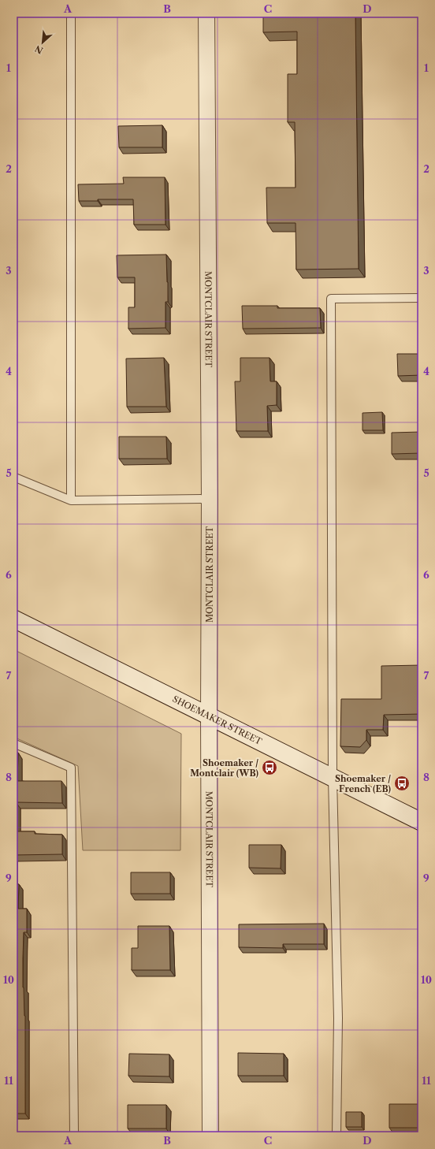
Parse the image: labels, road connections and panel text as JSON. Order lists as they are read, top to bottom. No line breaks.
{"streets":{"street":["MONTCLAIR STREET","SHOEMAKER STREET"]},"crossings":[["MONTCLAIR STREET","SHOEMAKER STREET"]],"places":{"bus stop":["Shoemaker / Montclair (WB)","Shoemaker / French (EB)"]},"north":"bottom left","grid":{"columns":["A","B","C","D"],"rows":["1","2","3","4","5","6","7","8","9","10","11"]}}
